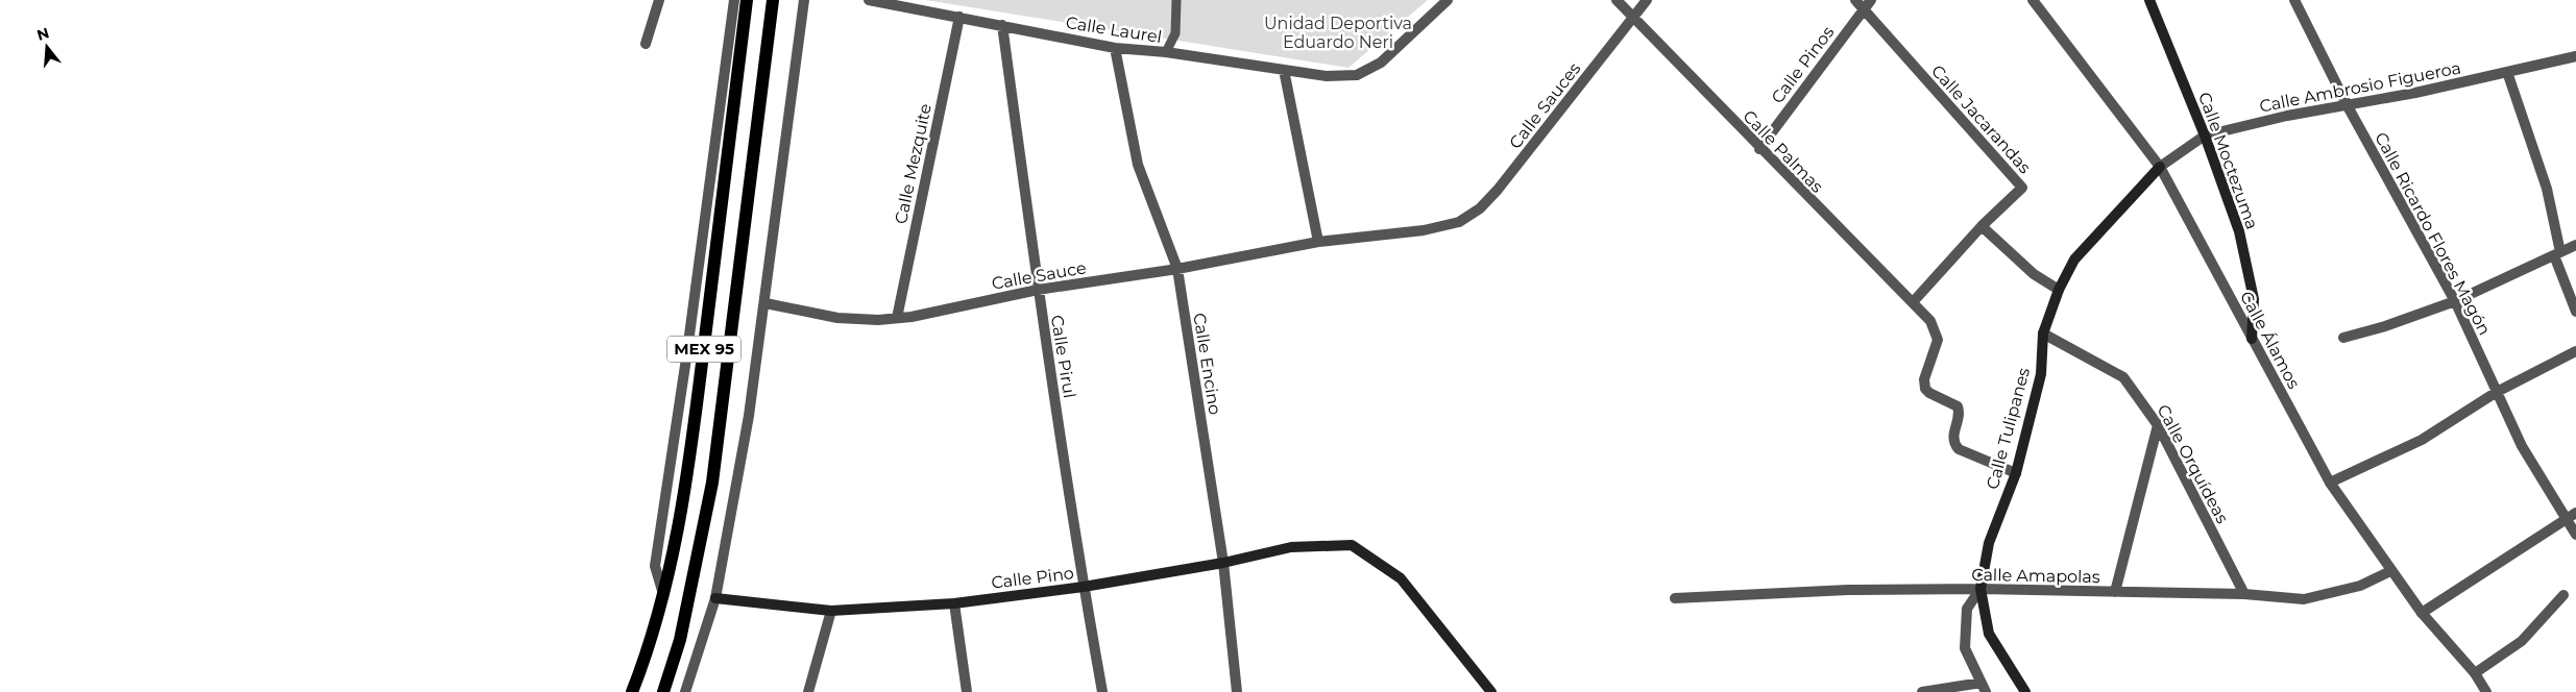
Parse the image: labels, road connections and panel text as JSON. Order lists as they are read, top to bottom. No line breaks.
{"streets":{"main road":["Calle Moctezuma","MEX 95","Calle Tulipanes","Calle Pino"],"street":["Calle Laurel","Calle Pinos","Calle Ambrosio Figueroa","Calle Sauces","Calle Jacarandas","Calle Palmas","Calle Mezquite","Calle Ricardo Flores Magón","Calle Sauce","Calle Álamos","Calle Pirul","Calle Encino","Calle Orquídeas","Calle Amapolas"]},"crossings":[["Calle Laurel","Calle Mezquite"],["Calle Laurel","Calle Pirul"],["Calle Laurel","Calle Encino"],["Calle Pinos","Calle Jacarandas"],["Calle Pinos","Calle Palmas"],["Calle Ambrosio Figueroa","Calle Moctezuma"],["Calle Ambrosio Figueroa","Calle Ricardo Flores Magón"],["Calle Ambrosio Figueroa","Calle Álamos"],["Calle Ambrosio Figueroa","Calle Tulipanes"],["Calle Sauces","Calle Palmas"],["Calle Sauces","Calle Sauce"],["Calle Palmas","Calle Tulipanes"],["Calle Moctezuma","Calle Álamos"],["Calle Mezquite","Calle Sauce"],["Calle Sauce","Calle Pirul"],["Calle Sauce","Calle Encino"],["Calle Álamos","Calle Tulipanes"],["Calle Álamos","Calle Amapolas"],["Calle Pirul","Calle Pino"],["Calle Encino","Calle Pino"],["Calle Tulipanes","Calle Orquídeas"],["Calle Tulipanes","Calle Amapolas"],["Calle Orquídeas","Calle Amapolas"]],"parks":["Unidad Deportiva Eduardo Neri"],"north":"top"}
